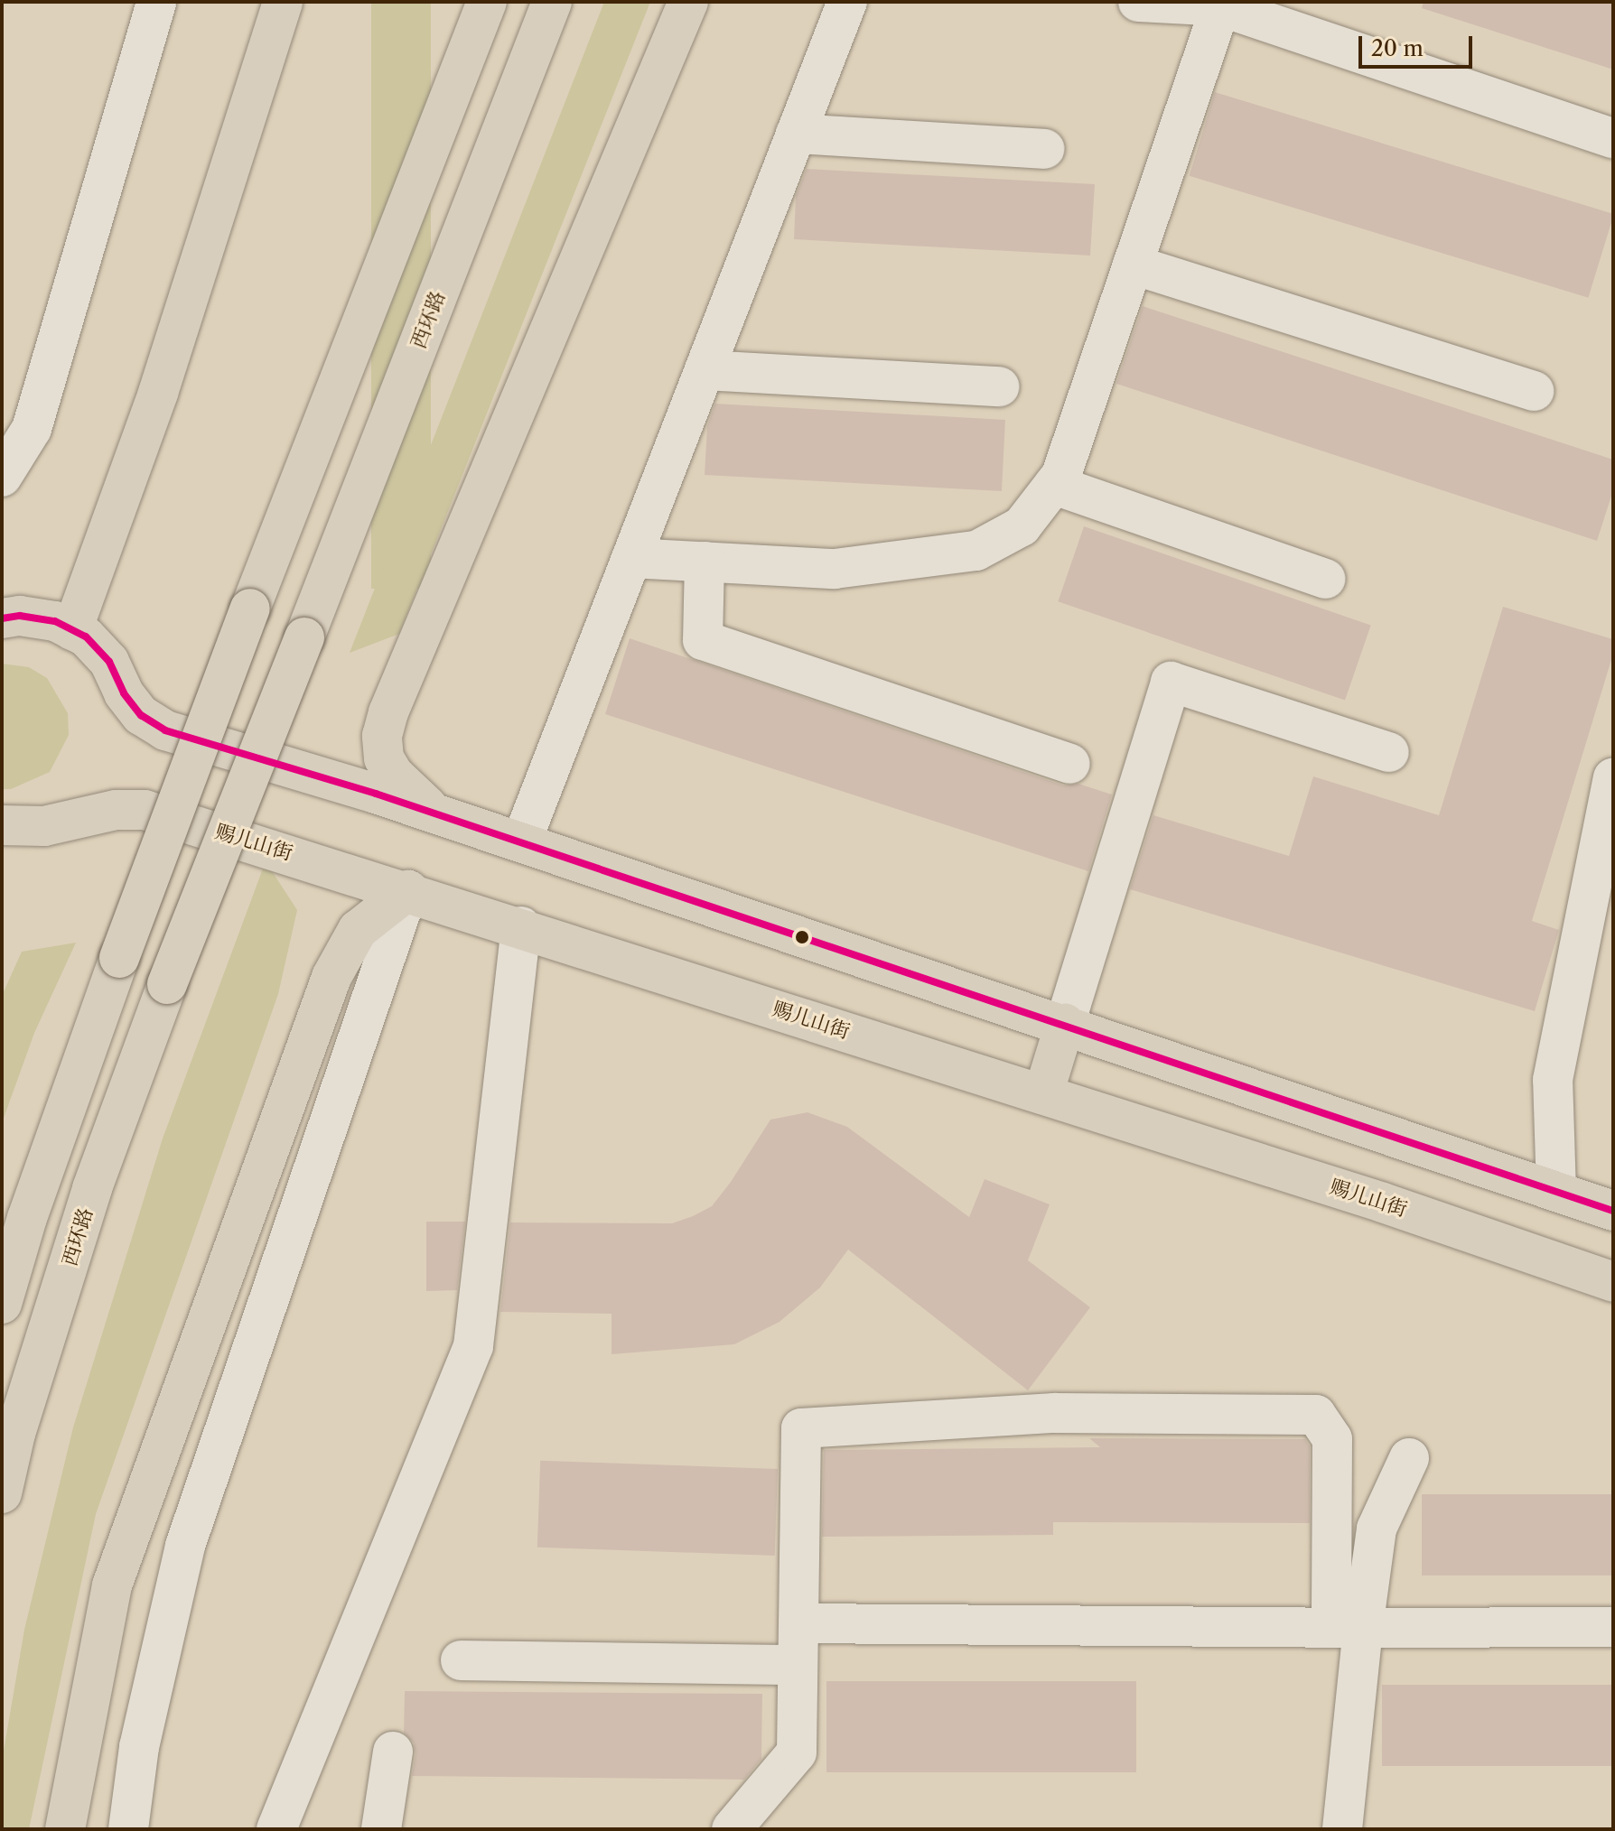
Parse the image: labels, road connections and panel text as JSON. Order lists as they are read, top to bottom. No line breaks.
{"streets":{"main road":["西环路","赐儿山街"]},"scale_bar":"20 m"}
